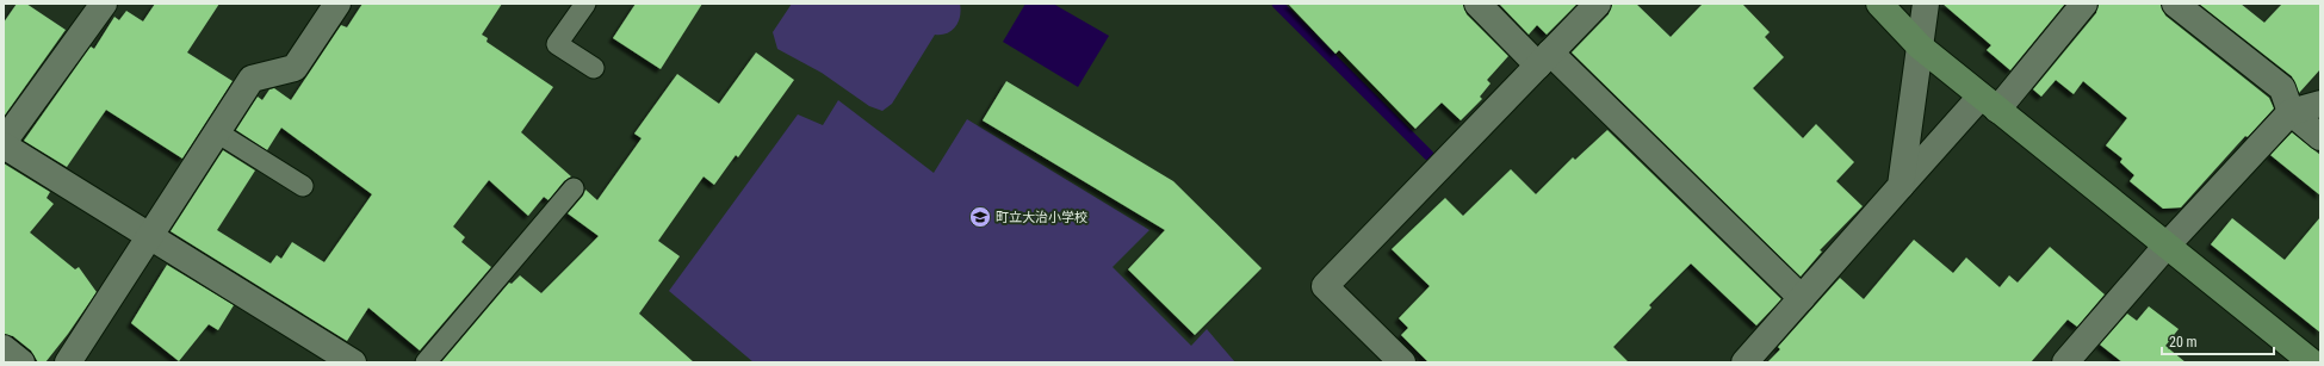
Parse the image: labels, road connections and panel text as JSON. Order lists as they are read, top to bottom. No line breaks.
{"places":{"school or university":["町立大治小学校"]},"scale_bar":"20 m"}
